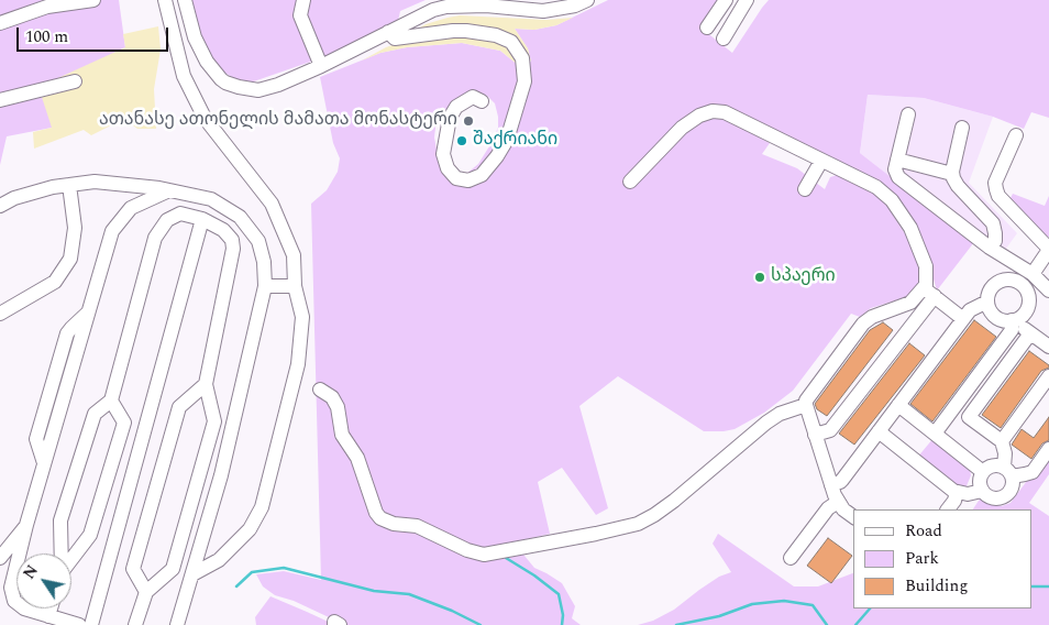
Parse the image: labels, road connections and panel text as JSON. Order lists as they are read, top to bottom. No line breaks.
{"places":["ათანასე ათონელის მამათა მონასტერი","შაქრიანი","სპაერი"],"legend":["Road","Park","Building"],"scale_bar":"100 m","north":"top left"}
